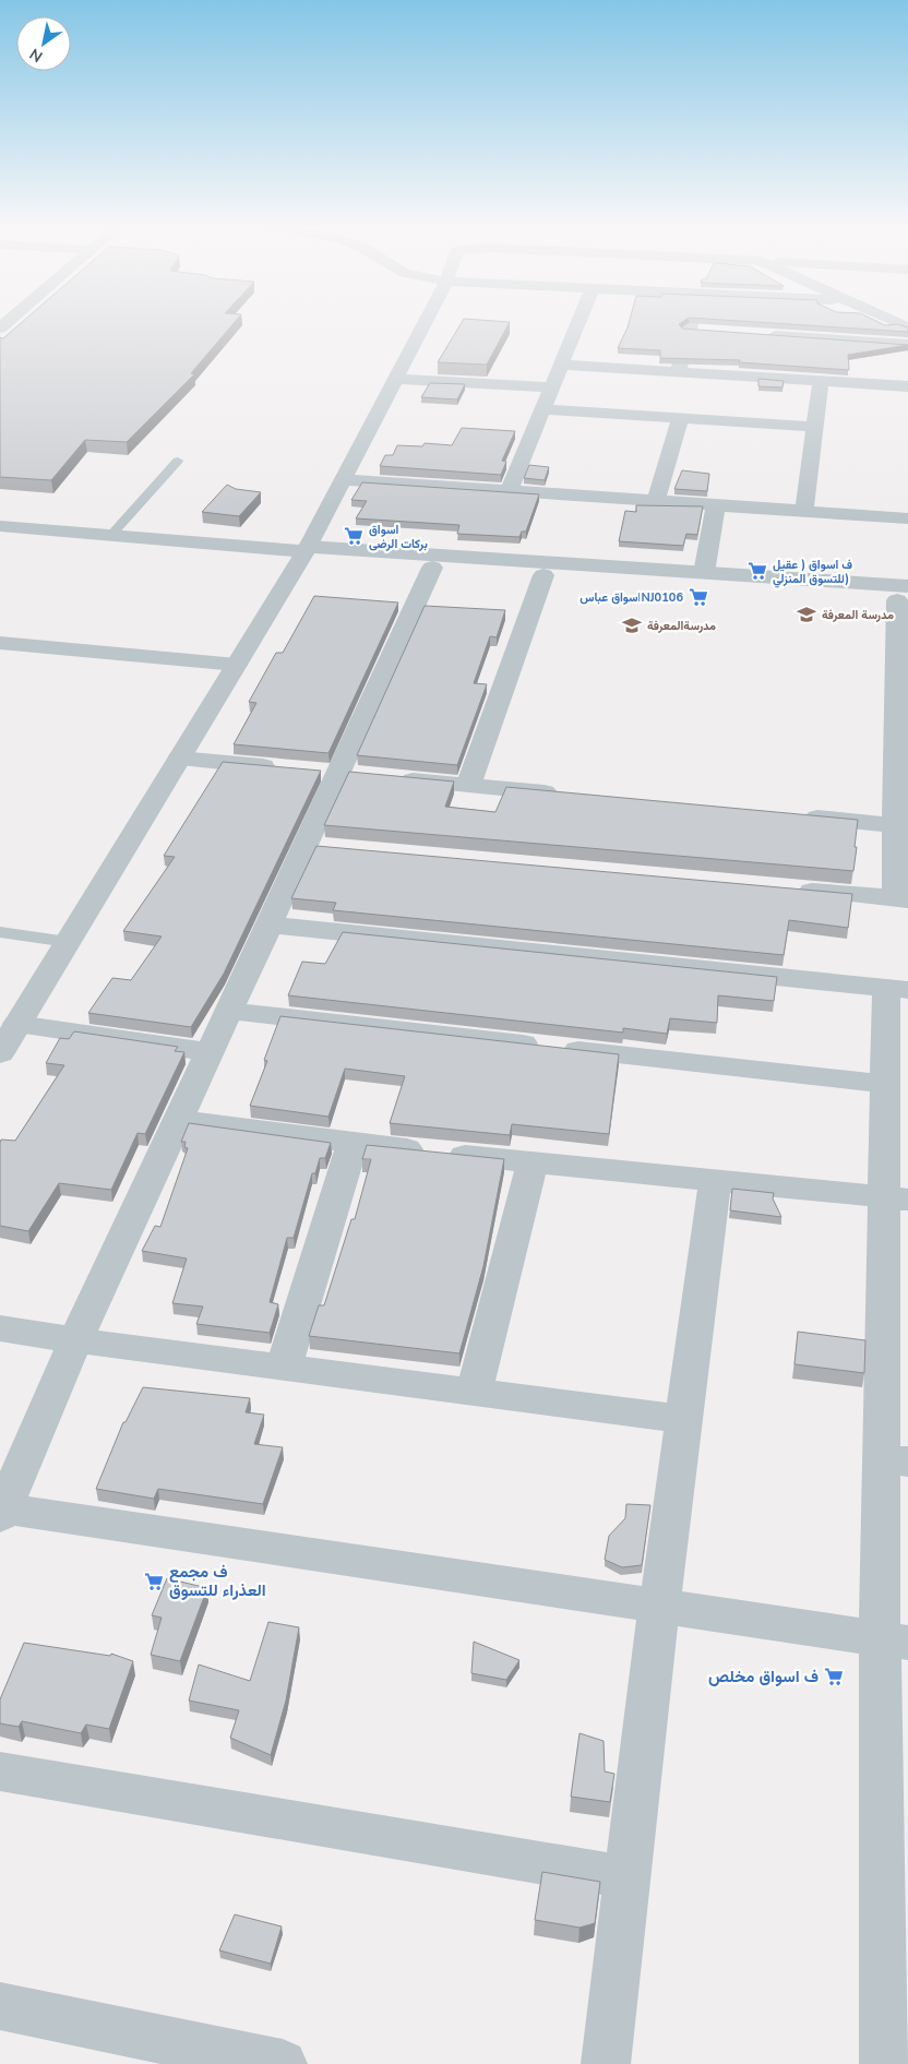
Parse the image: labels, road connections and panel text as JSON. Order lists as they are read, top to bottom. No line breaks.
{"places":{"supermarket":["اسواق بركات الرضى","ف اسواق ( عقيل للتسوق المنزلي)","اسواق عباسNJ0106","ف مجمع العذراء للتسوق","ف اسواق مخلص"],"school or university":["مدرسة المعرفة","مدرسةالمعرفة"]},"north":"bottom left"}
